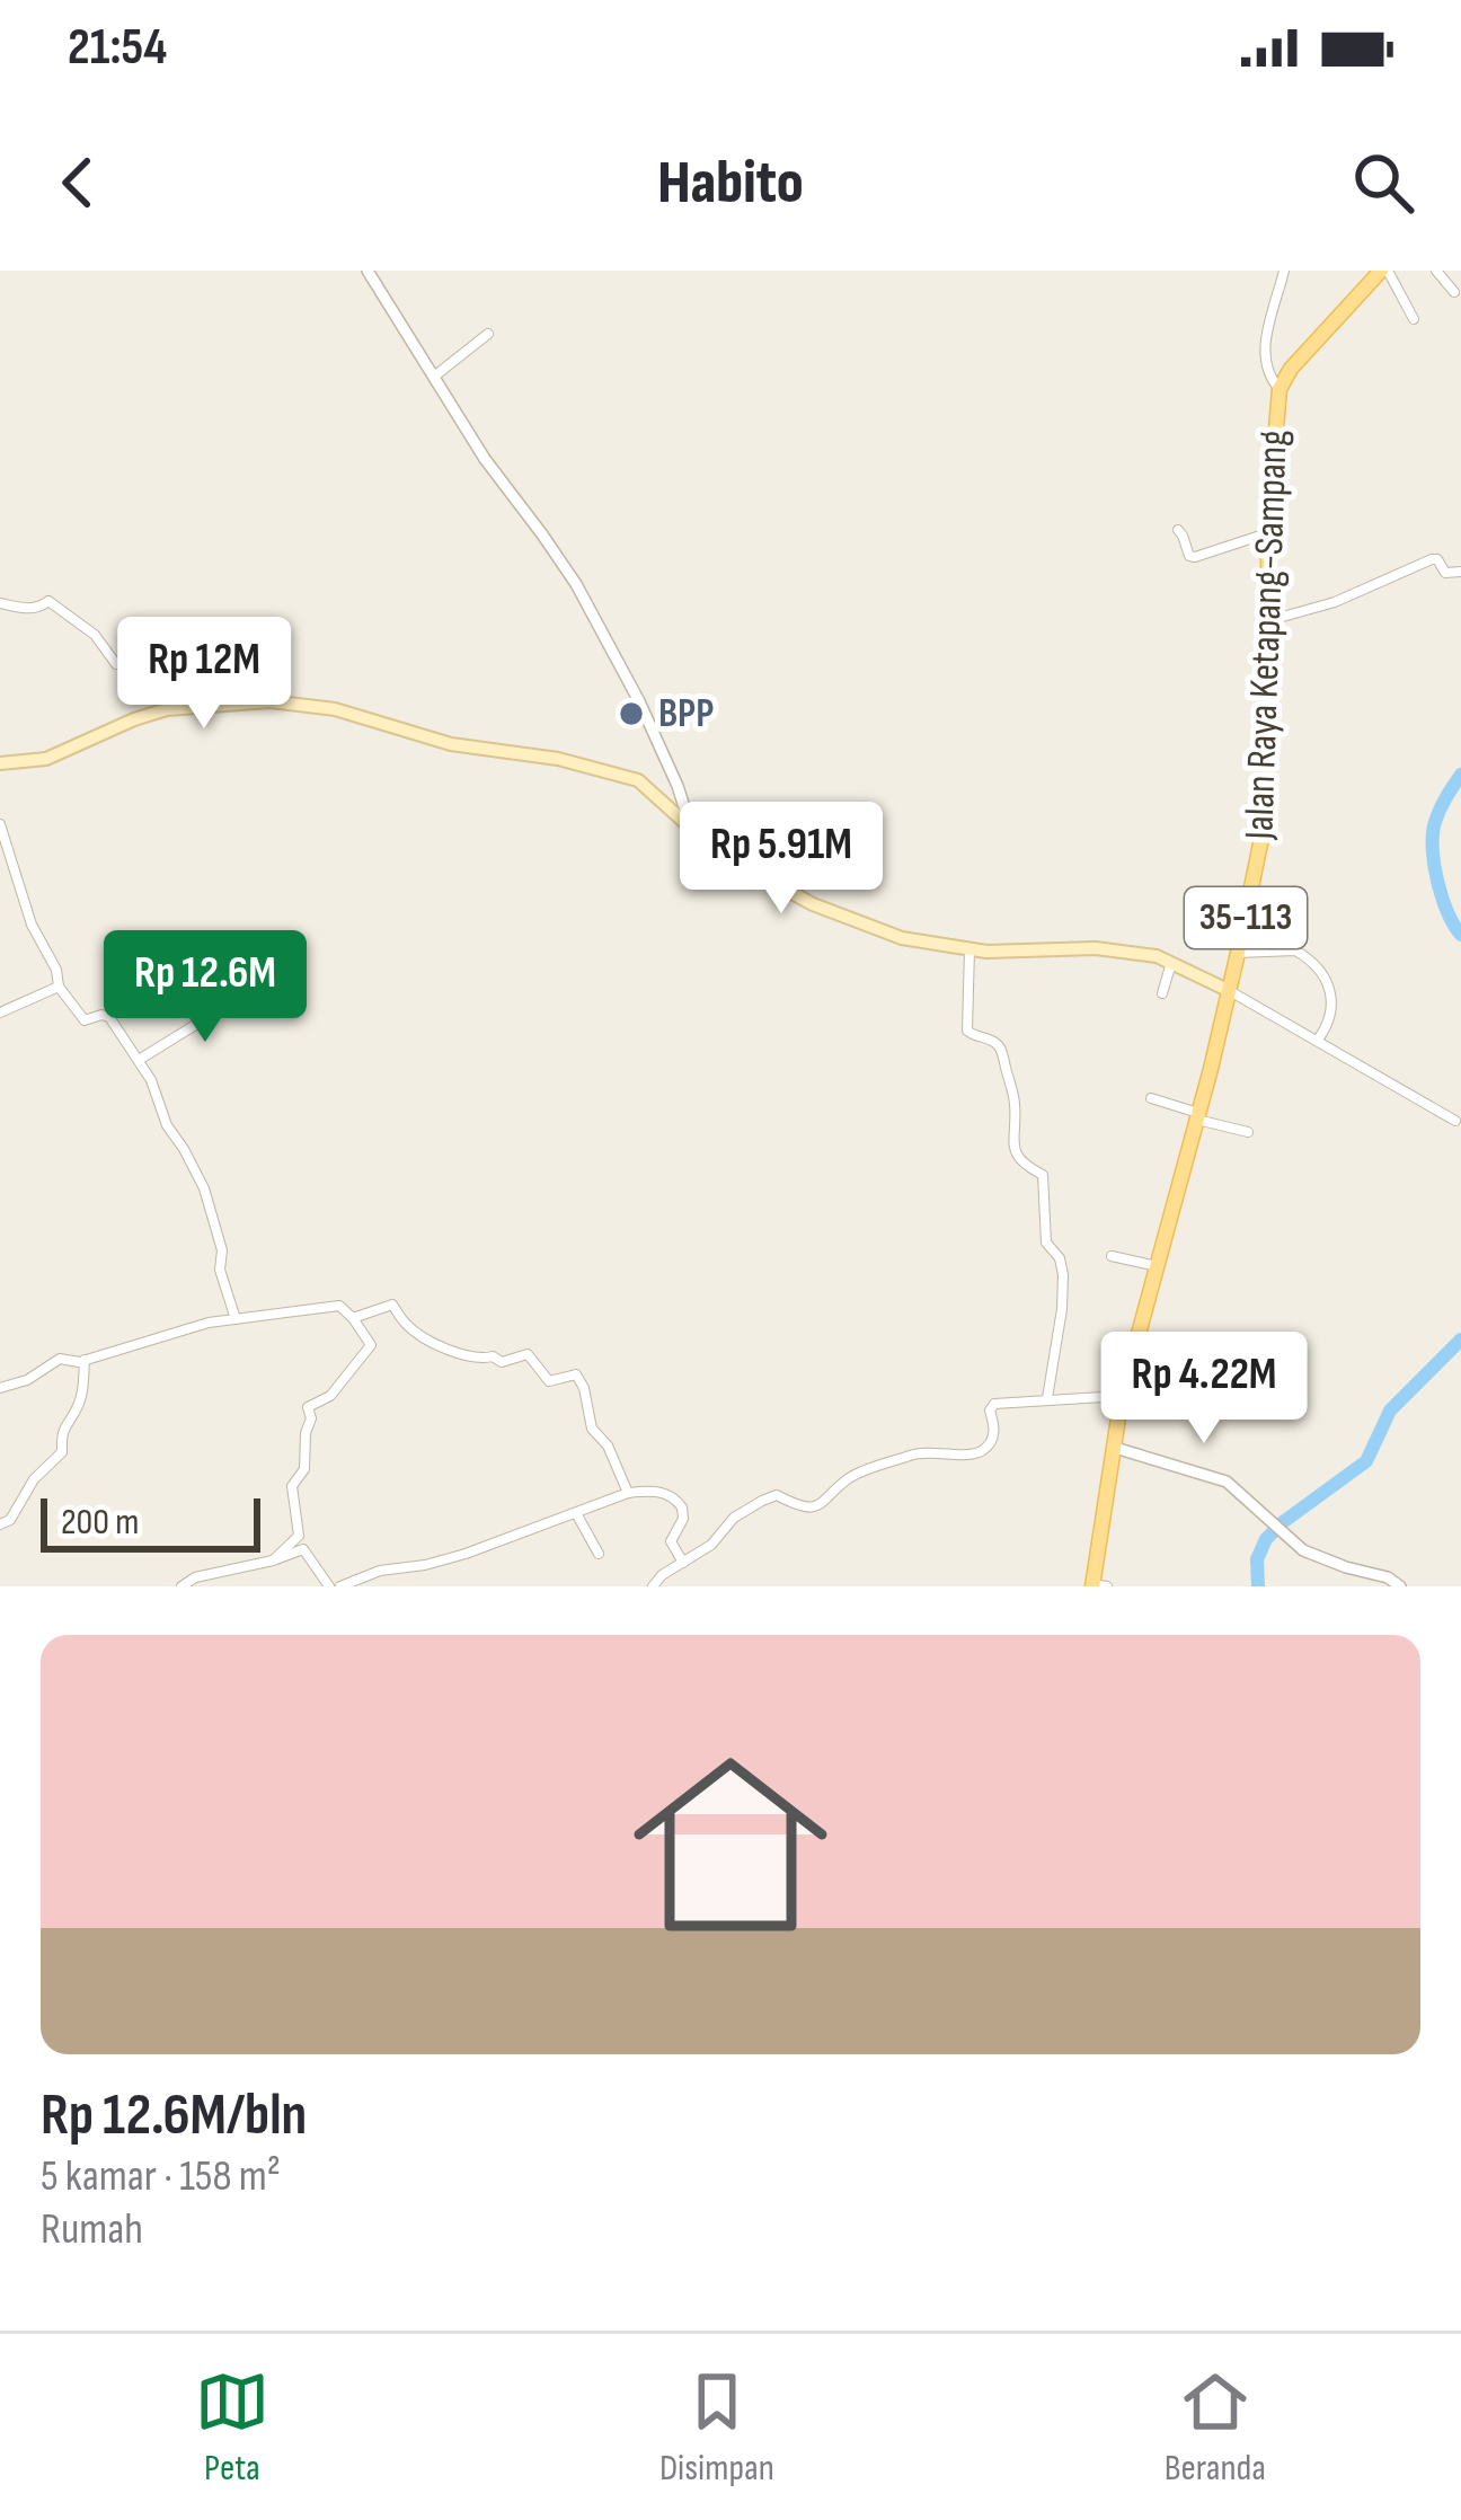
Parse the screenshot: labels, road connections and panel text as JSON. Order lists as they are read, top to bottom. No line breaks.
{"streets":{"main road":["Jalan Raya Ketapang-Sampang","35-113"]},"places":["BPP"],"scale_bar":"200 m","page":{"status":"21:54","header":"Habito","price":["Rp 12M","Rp 5.91M","Rp 12.6M","Rp 4.22M"],"scale":"200 m","list":[{"name":"Rp 12.6M/bln","note":"5 kamar · 158 m² · Rumah"}],"tabs":["Peta","Disimpan","Beranda"]}}
